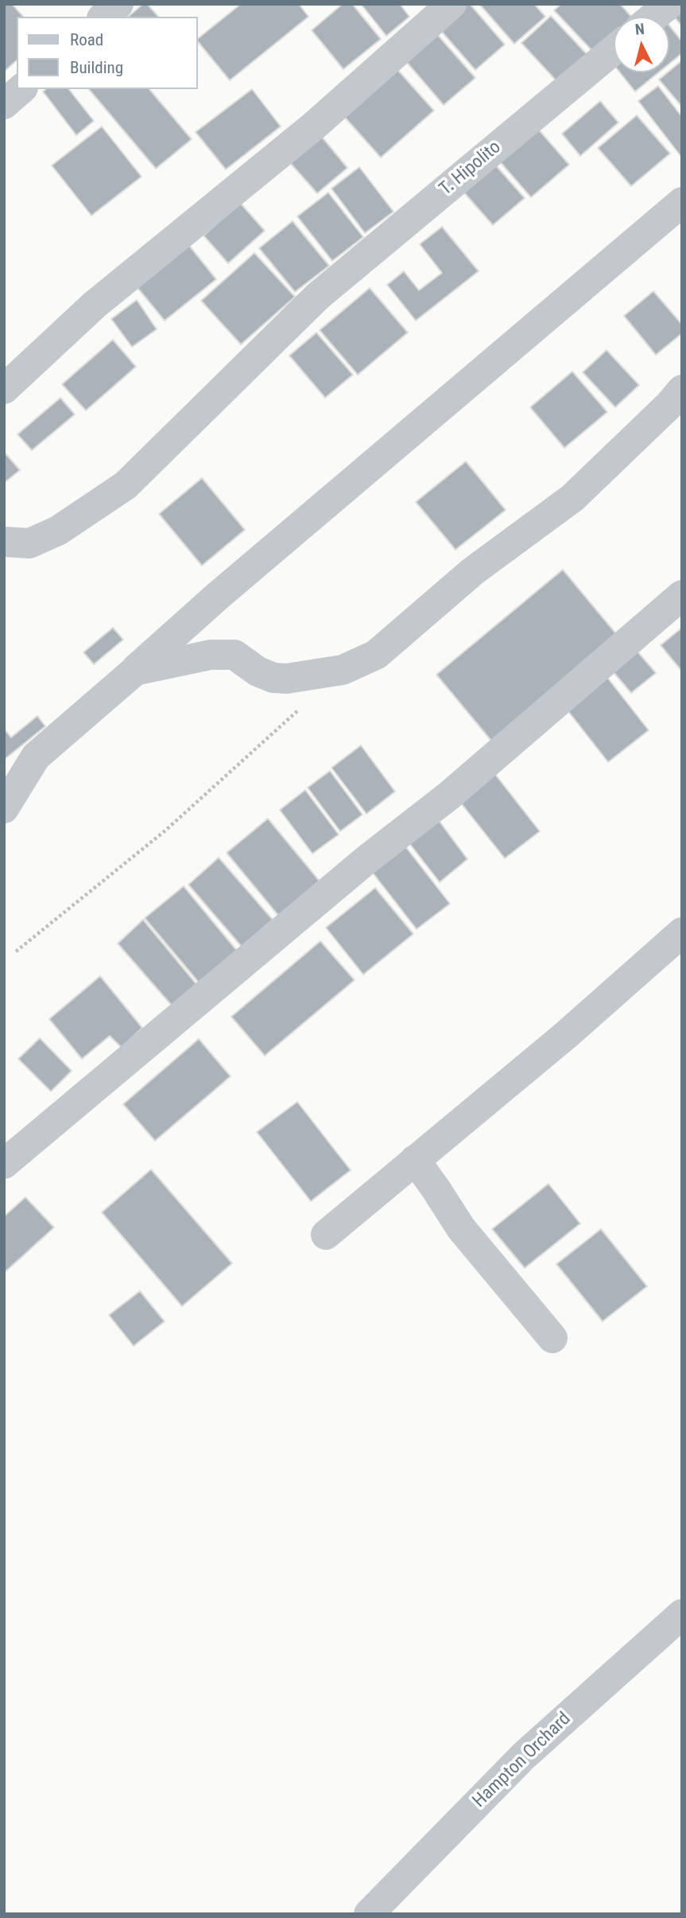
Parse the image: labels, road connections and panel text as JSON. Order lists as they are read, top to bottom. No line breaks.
{"streets":{"street":["T. Hipolito","Hampton Orchard"]},"legend":["Road","Building"],"north":"top"}
